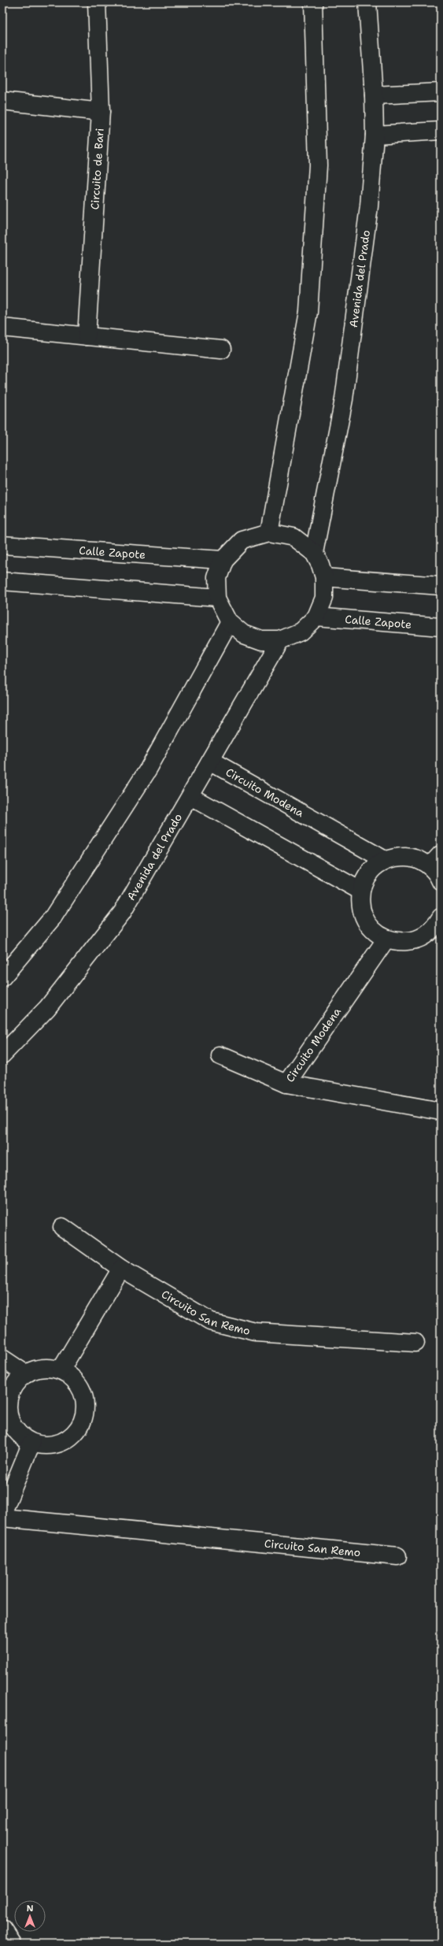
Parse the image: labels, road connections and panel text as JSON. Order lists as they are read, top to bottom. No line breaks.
{"streets":{"street":["Circuito de Bari","Avenida del Prado","Calle Zapote","Circuito Modena","Circuito San Remo"]},"crossings":[["Avenida del Prado","Calle Zapote"],["Avenida del Prado","Circuito Modena"]],"north":"top"}
